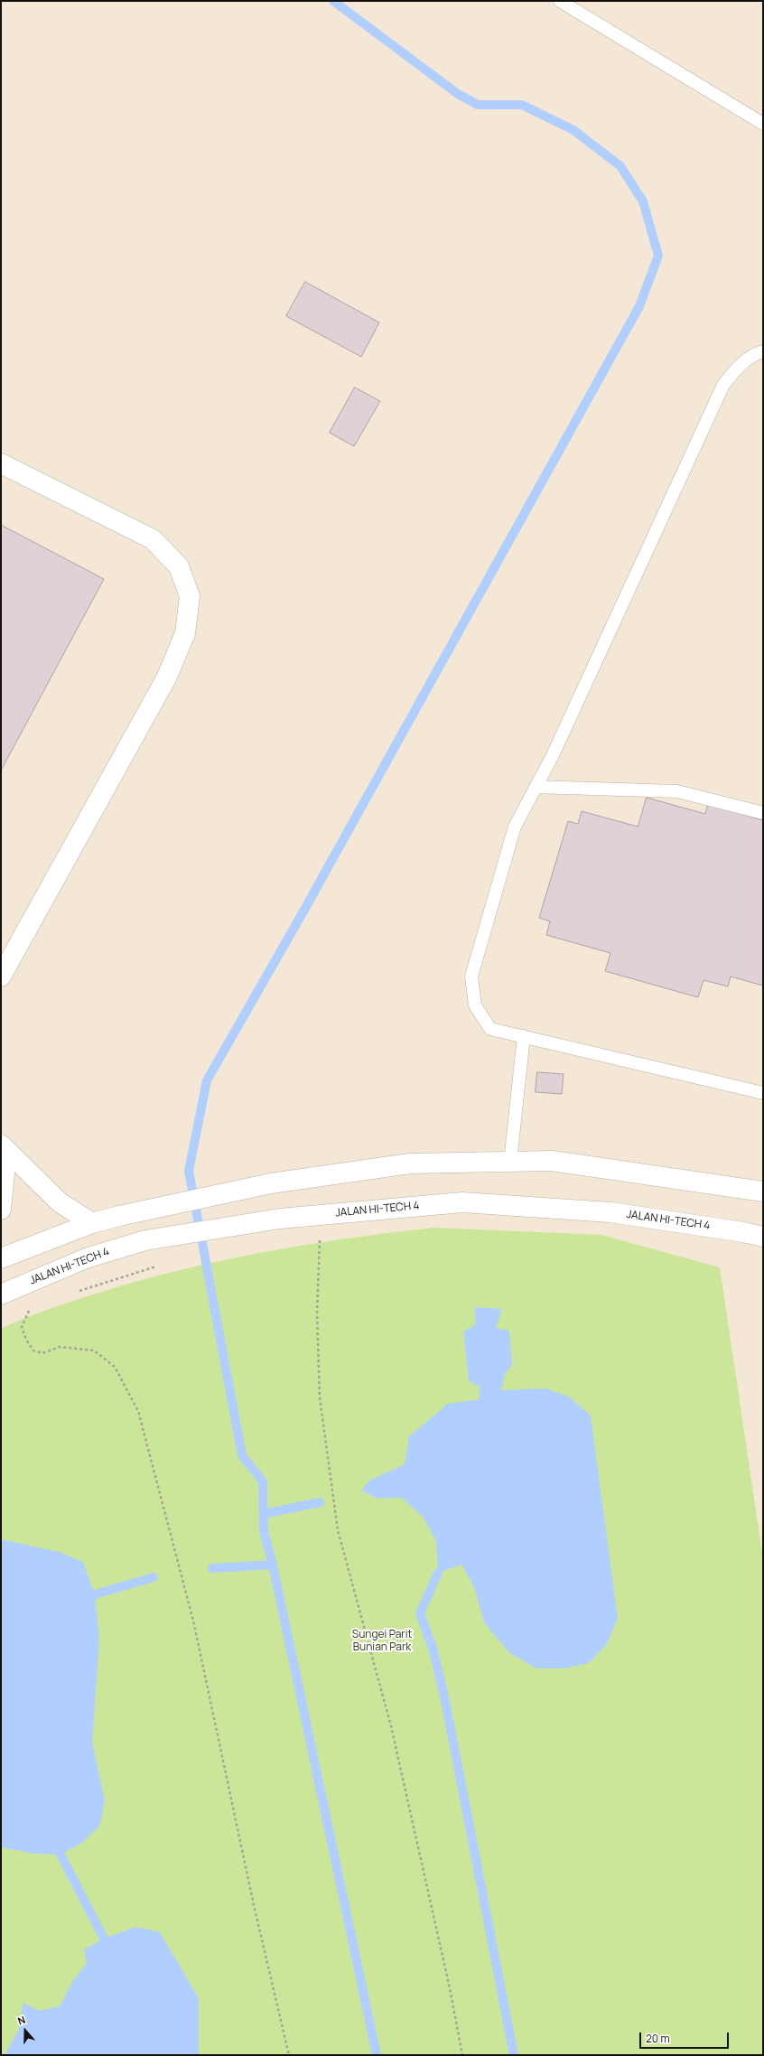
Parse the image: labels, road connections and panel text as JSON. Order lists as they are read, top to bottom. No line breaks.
{"streets":{"street":["JALAN HI-TECH 4"]},"parks":["Sungei Parit Bunian Park"],"scale_bar":"20 m","north":"top"}
